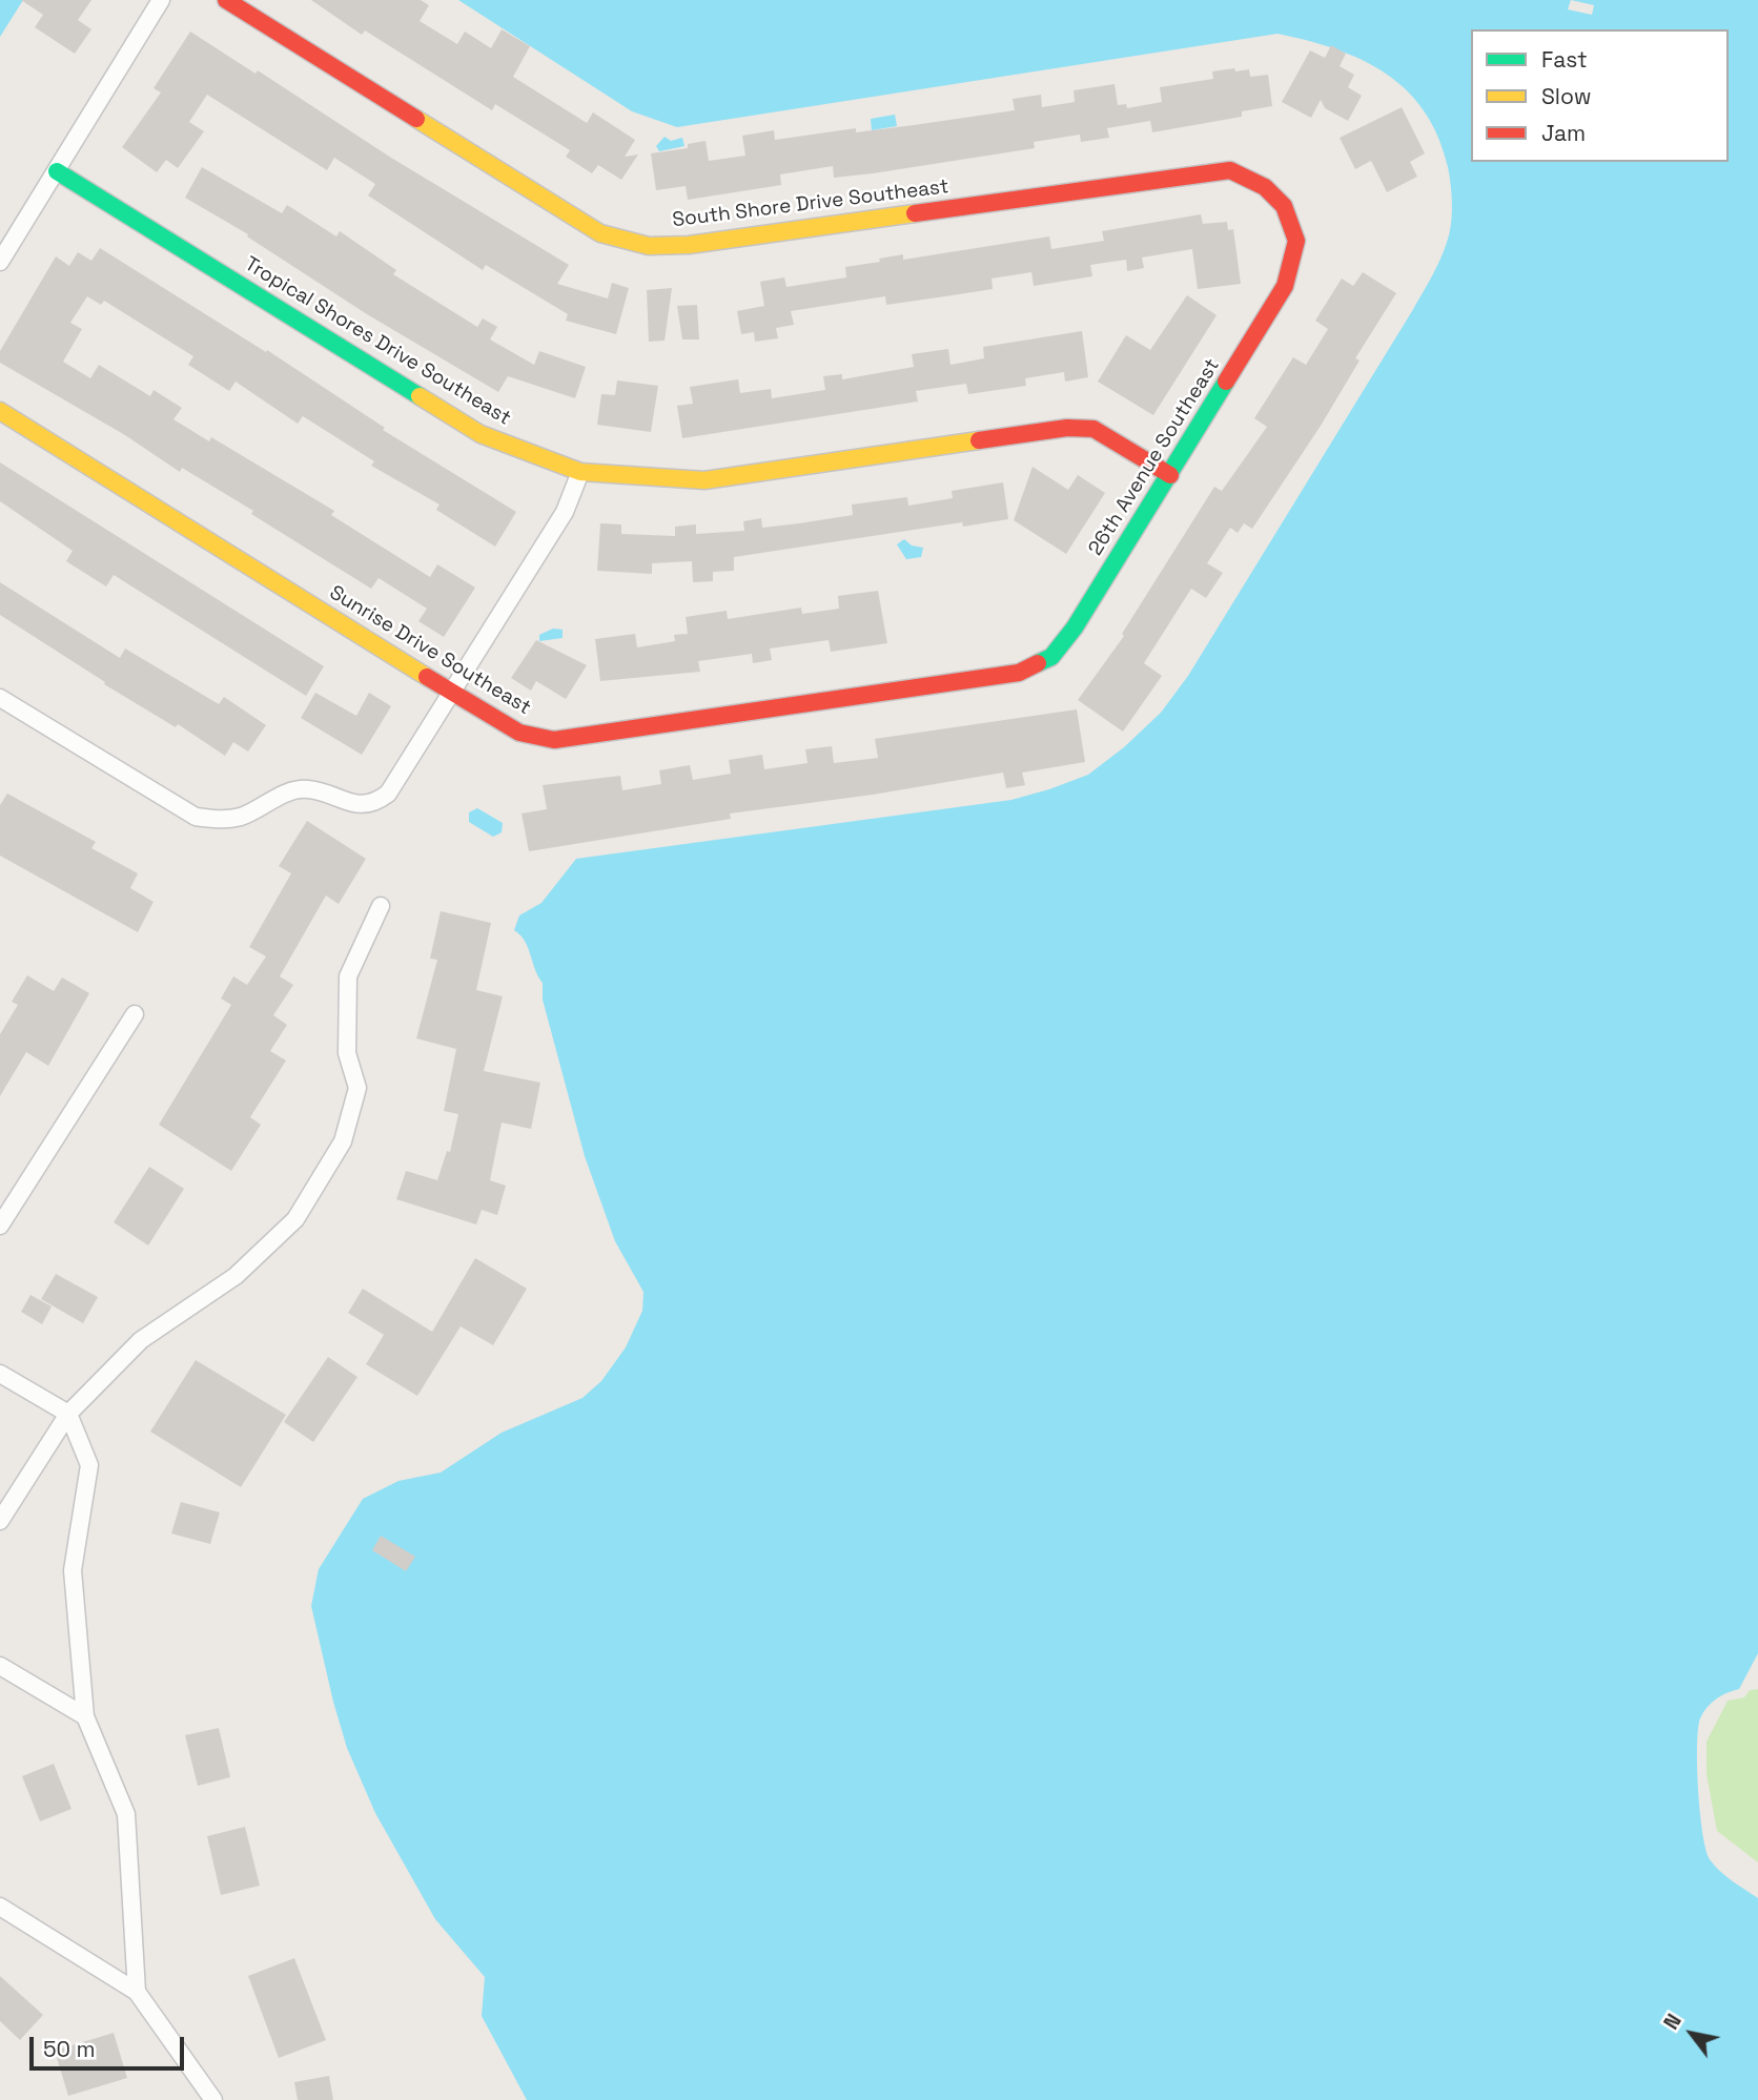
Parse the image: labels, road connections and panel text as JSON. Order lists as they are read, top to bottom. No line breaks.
{"streets":{"street":["South Shore Drive Southeast","Tropical Shores Drive Southeast","26th Avenue Southeast","Sunrise Drive Southeast"]},"crossings":[["South Shore Drive Southeast","26th Avenue Southeast"],["Tropical Shores Drive Southeast","26th Avenue Southeast"],["26th Avenue Southeast","Sunrise Drive Southeast"]],"legend":["Fast","Slow","Jam"],"scale_bar":"50 m","north":"top left"}
